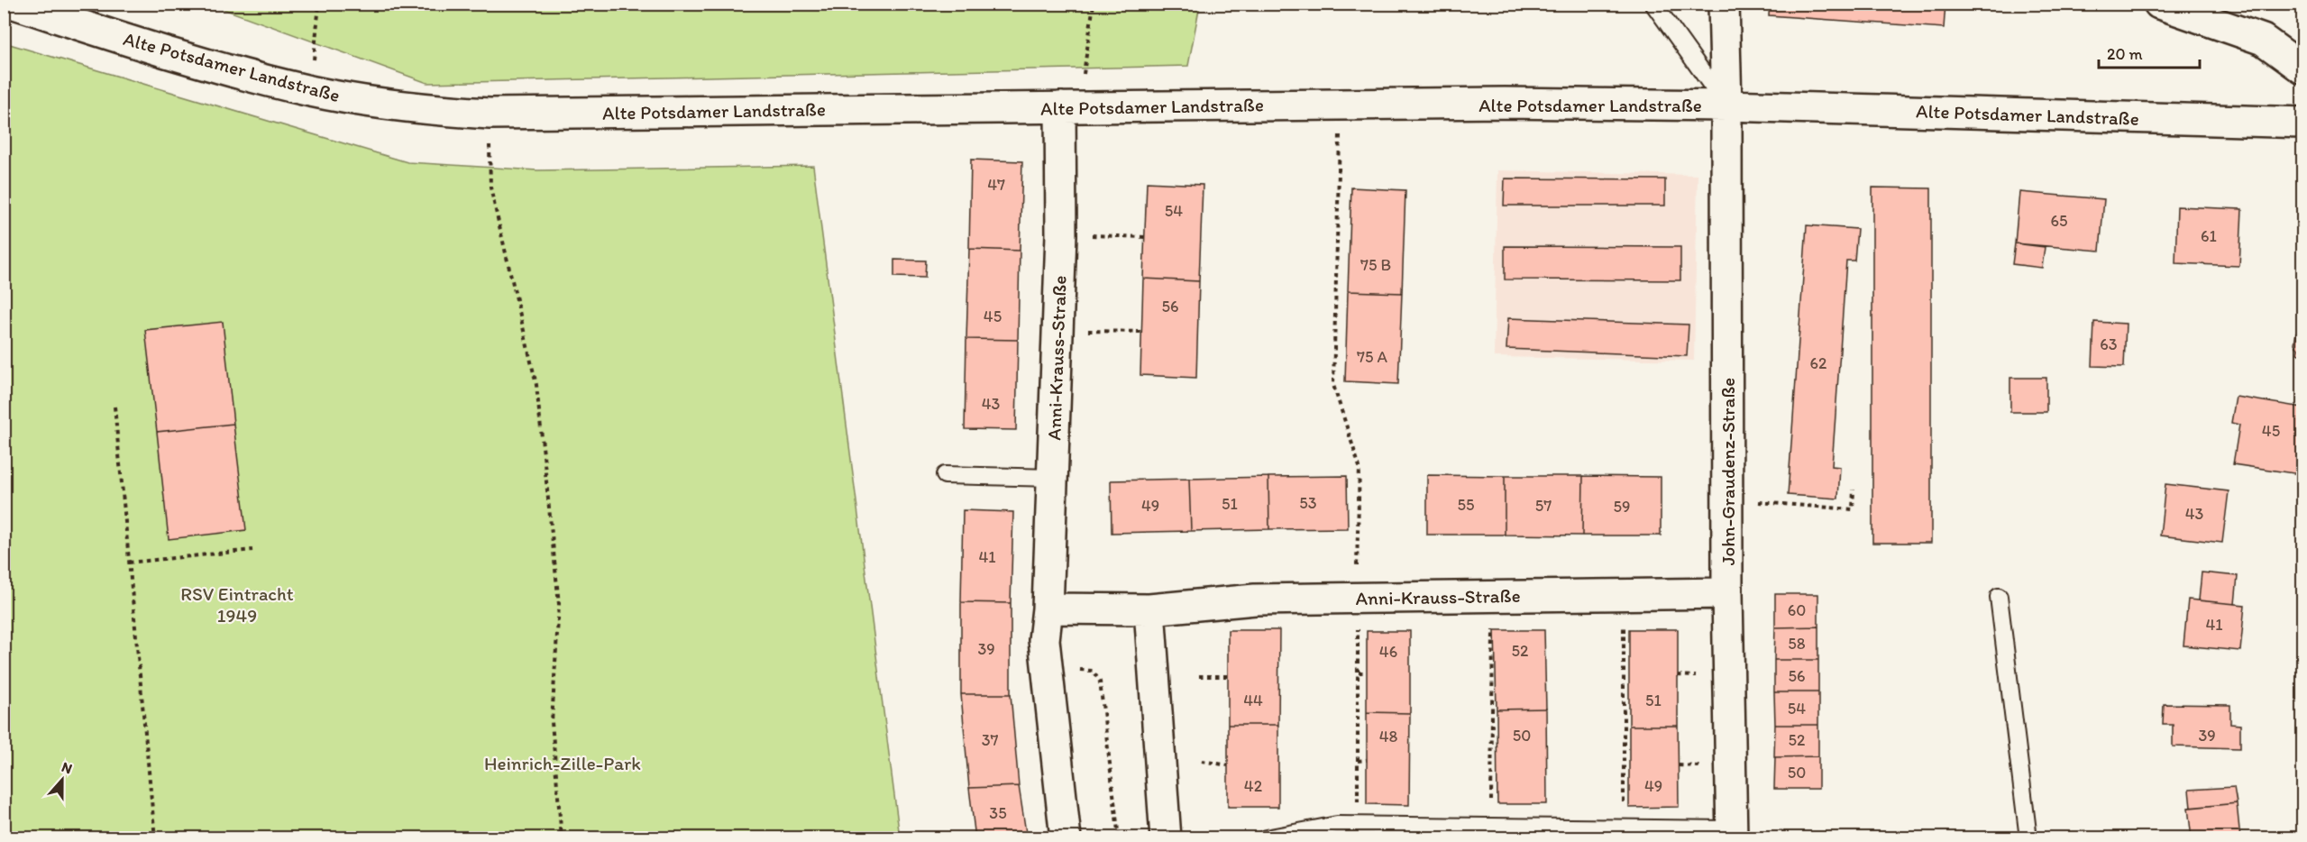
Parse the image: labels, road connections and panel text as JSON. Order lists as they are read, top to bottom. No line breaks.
{"streets":{"street":["Alte Potsdamer Landstraße","Anni-Krauss-Straße","John-Graudenz-Straße"]},"crossings":[["Alte Potsdamer Landstraße","Anni-Krauss-Straße"],["Alte Potsdamer Landstraße","John-Graudenz-Straße"],["Anni-Krauss-Straße","John-Graudenz-Straße"]],"parks":["RSV Eintracht 1949","Heinrich-Zille-Park"],"house_numbers":["47","54","65","61","75 B","56","45","63","75 A","62","43","45","53","51","55","49","57","59","43","41","60","41","58","39","52","46","56","44","51","54","50","39","48","37","52","50","42","49","35"],"scale_bar":"20 m","north":"top"}
